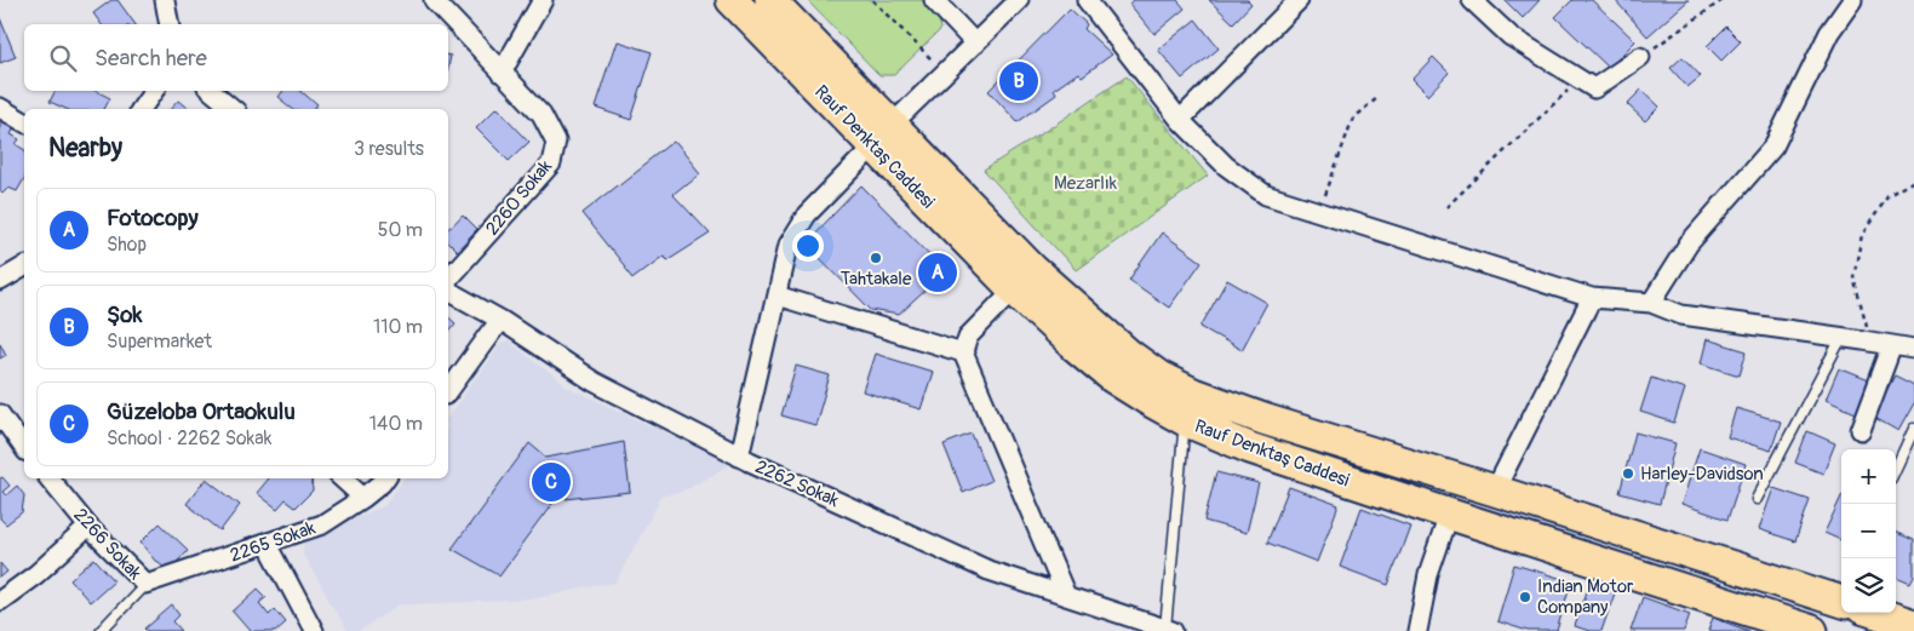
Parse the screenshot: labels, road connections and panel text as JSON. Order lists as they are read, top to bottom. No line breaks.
{"streets":{"main road":["Rauf Denktaş Caddesi"],"street":["2260 Sokak","2262 Sokak","2265 Sokak","2266 Sokak"]},"crossings":[["2265 Sokak","2266 Sokak"]],"parks":["Mezarlık"],"places":["Tahtakale","Harley-Davidson","Indian Motor Company"],"page":{"search":"Search here","pins":["B","A","C"],"heading":["Nearby","3 results"],"list":[{"mark":"A","name":"Fotocopy","note":"Shop","value":"50 m"},{"mark":"B","name":"Şok","note":"Supermarket","value":"110 m"},{"mark":"C","name":"Güzeloba Ortaokulu","note":"School · 2262 Sokak","value":"140 m"}],"map_buttons":["+","−"]}}
